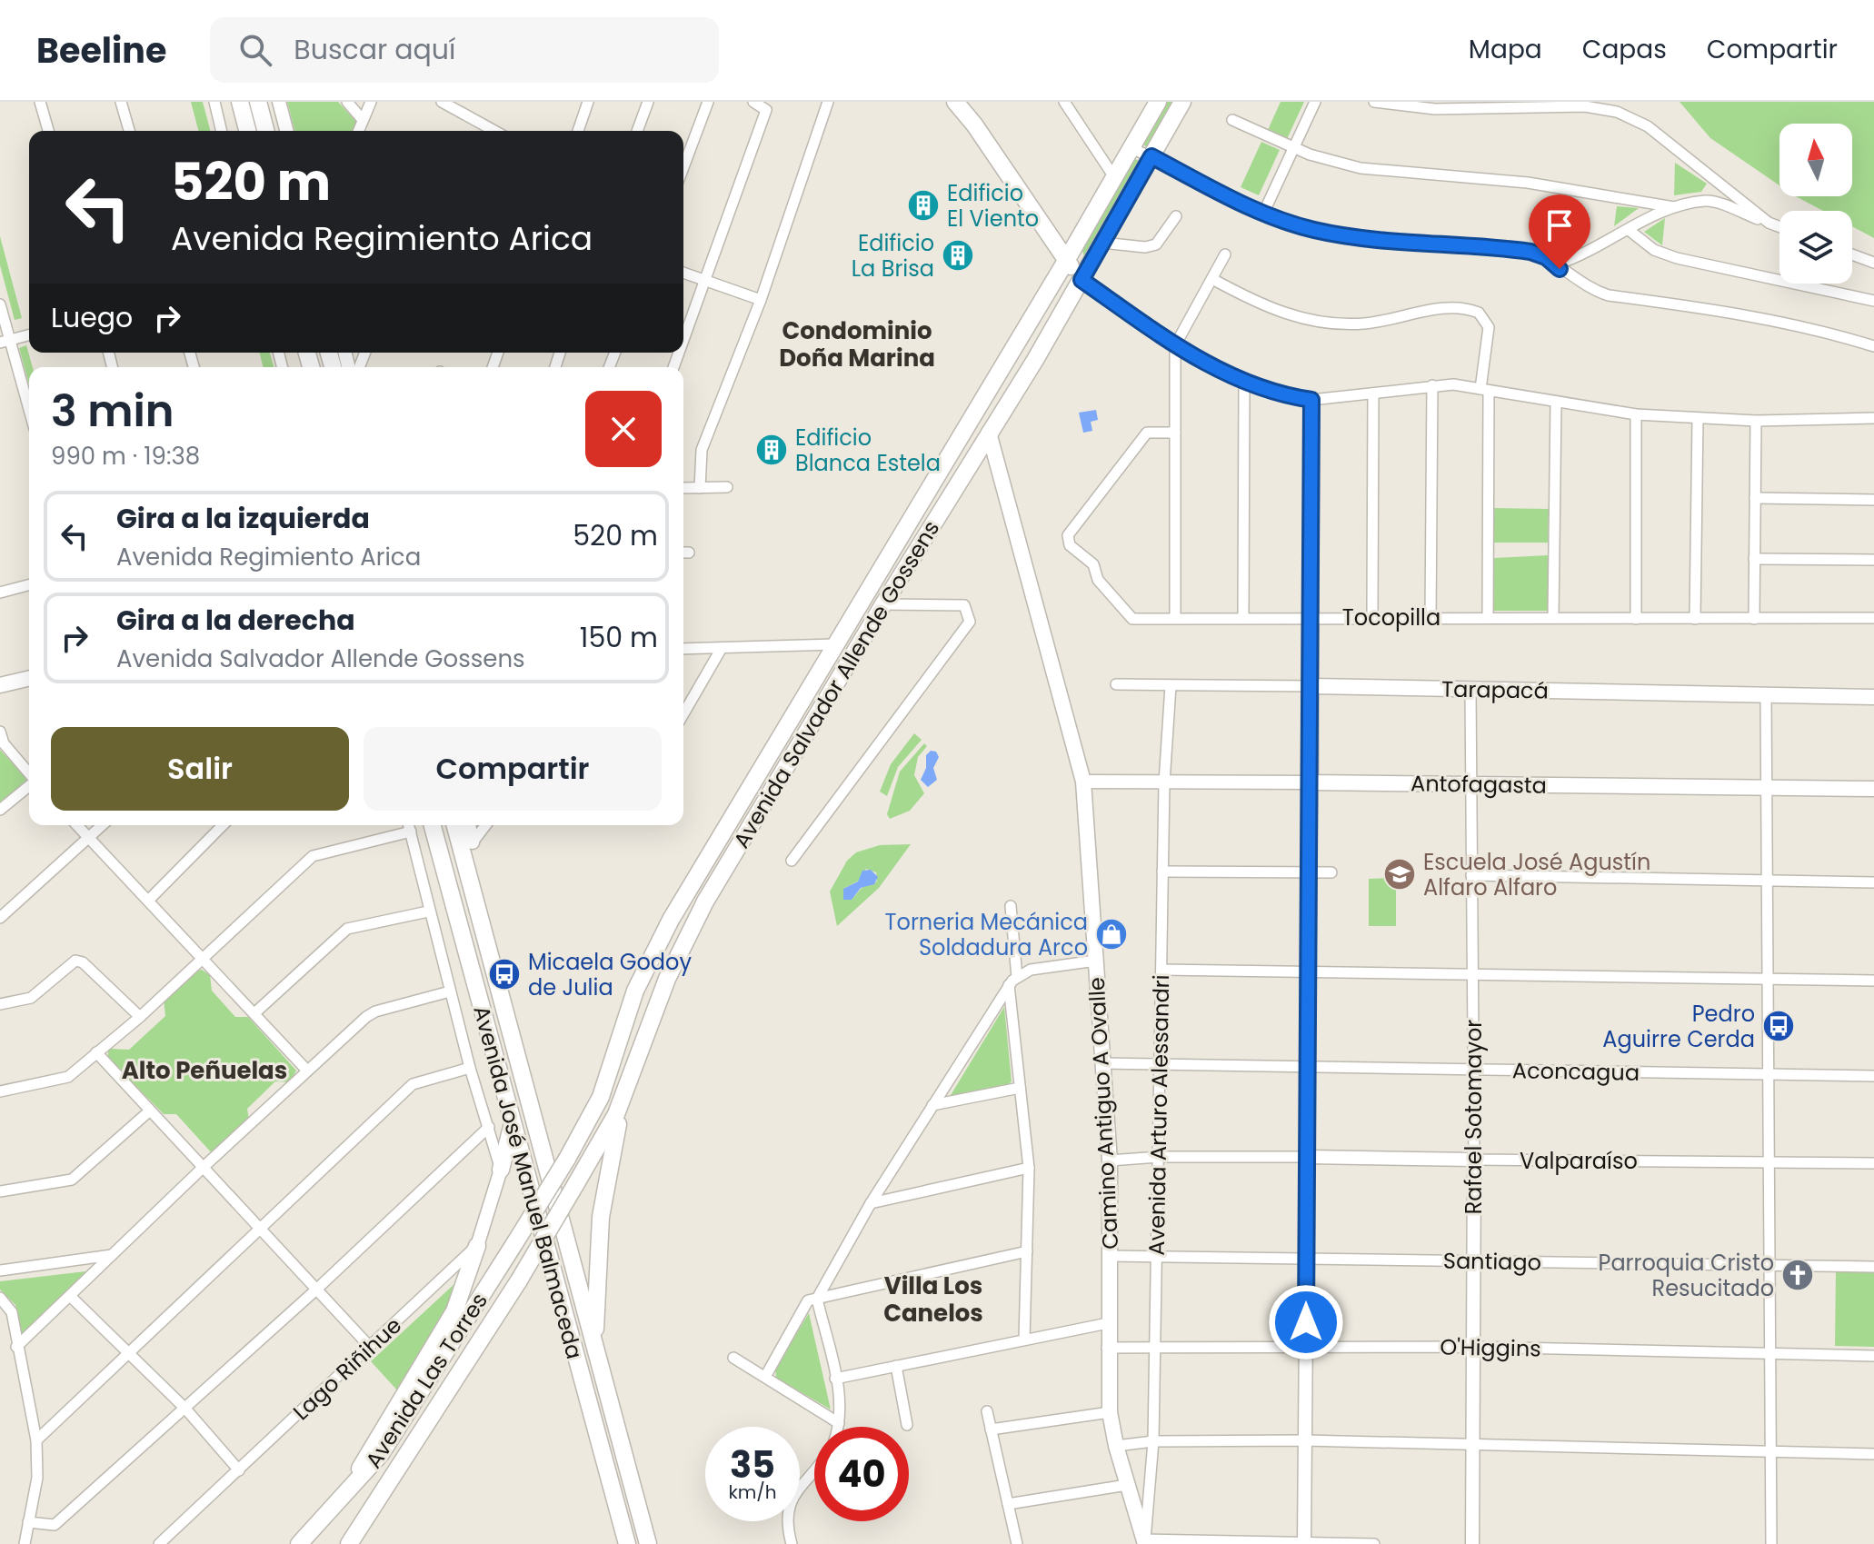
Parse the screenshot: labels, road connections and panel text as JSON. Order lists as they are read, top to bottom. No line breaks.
{"streets":{"main road":["Avenida Salvador Allende Gossens","Tarapacá","Antofagasta","Camino Antiguo A Ovalle","Avenida José Manuel Balmaceda","Avenida Las Torres"],"street":["Tocopilla","Aconcagua","Avenida Arturo Alessandri","Rafael Sotomayor","Valparaíso","Santiago","O'Higgins","Lago Riñihue"]},"crossings":[["Avenida Salvador Allende Gossens","Camino Antiguo A Ovalle"],["Avenida Salvador Allende Gossens","Avenida Las Torres"],["Tarapacá","Avenida Arturo Alessandri"],["Tarapacá","Rafael Sotomayor"],["Antofagasta","Camino Antiguo A Ovalle"],["Antofagasta","Avenida Arturo Alessandri"],["Antofagasta","Rafael Sotomayor"],["Aconcagua","Camino Antiguo A Ovalle"],["Aconcagua","Avenida Arturo Alessandri"],["Aconcagua","Rafael Sotomayor"],["Camino Antiguo A Ovalle","Avenida Arturo Alessandri"],["Camino Antiguo A Ovalle","Valparaíso"],["Camino Antiguo A Ovalle","Santiago"],["Camino Antiguo A Ovalle","O'Higgins"],["Avenida Arturo Alessandri","Valparaíso"],["Avenida Arturo Alessandri","Santiago"],["Avenida Arturo Alessandri","O'Higgins"],["Rafael Sotomayor","Valparaíso"],["Rafael Sotomayor","Santiago"],["Rafael Sotomayor","O'Higgins"]],"districts":["Condominio Doña Marina","Alto Peñuelas","Villa Los Canelos"],"places":{"building":["Edificio El Viento","Edificio La Brisa","Edificio Blanca Estela"],"school or university":["Escuela José Agustín Alfaro Alfaro"],"shop":["Torneria Mecánica Soldadura Arco"],"bus stop":["Micaela Godoy de Julia","Pedro Aguirre Cerda"],"church":["Parroquia Cristo Resucitado"]},"north":"top","page":{"header":"Beeline","search":"Buscar aquí","nav":["Mapa","Capas","Compartir"],"turn":["520 m","Avenida Regimiento Arica"],"then":"Luego","heading":["3 min","990 m · 19:38"],"list":[{"name":"Gira a la izquierda","note":"Avenida Regimiento Arica","value":"520 m"},{"name":"Gira a la derecha","note":"Avenida Salvador Allende Gossens","value":"150 m"}],"buttons":["Salir","Compartir"],"speed":"35 km/h","limit":"40"}}
